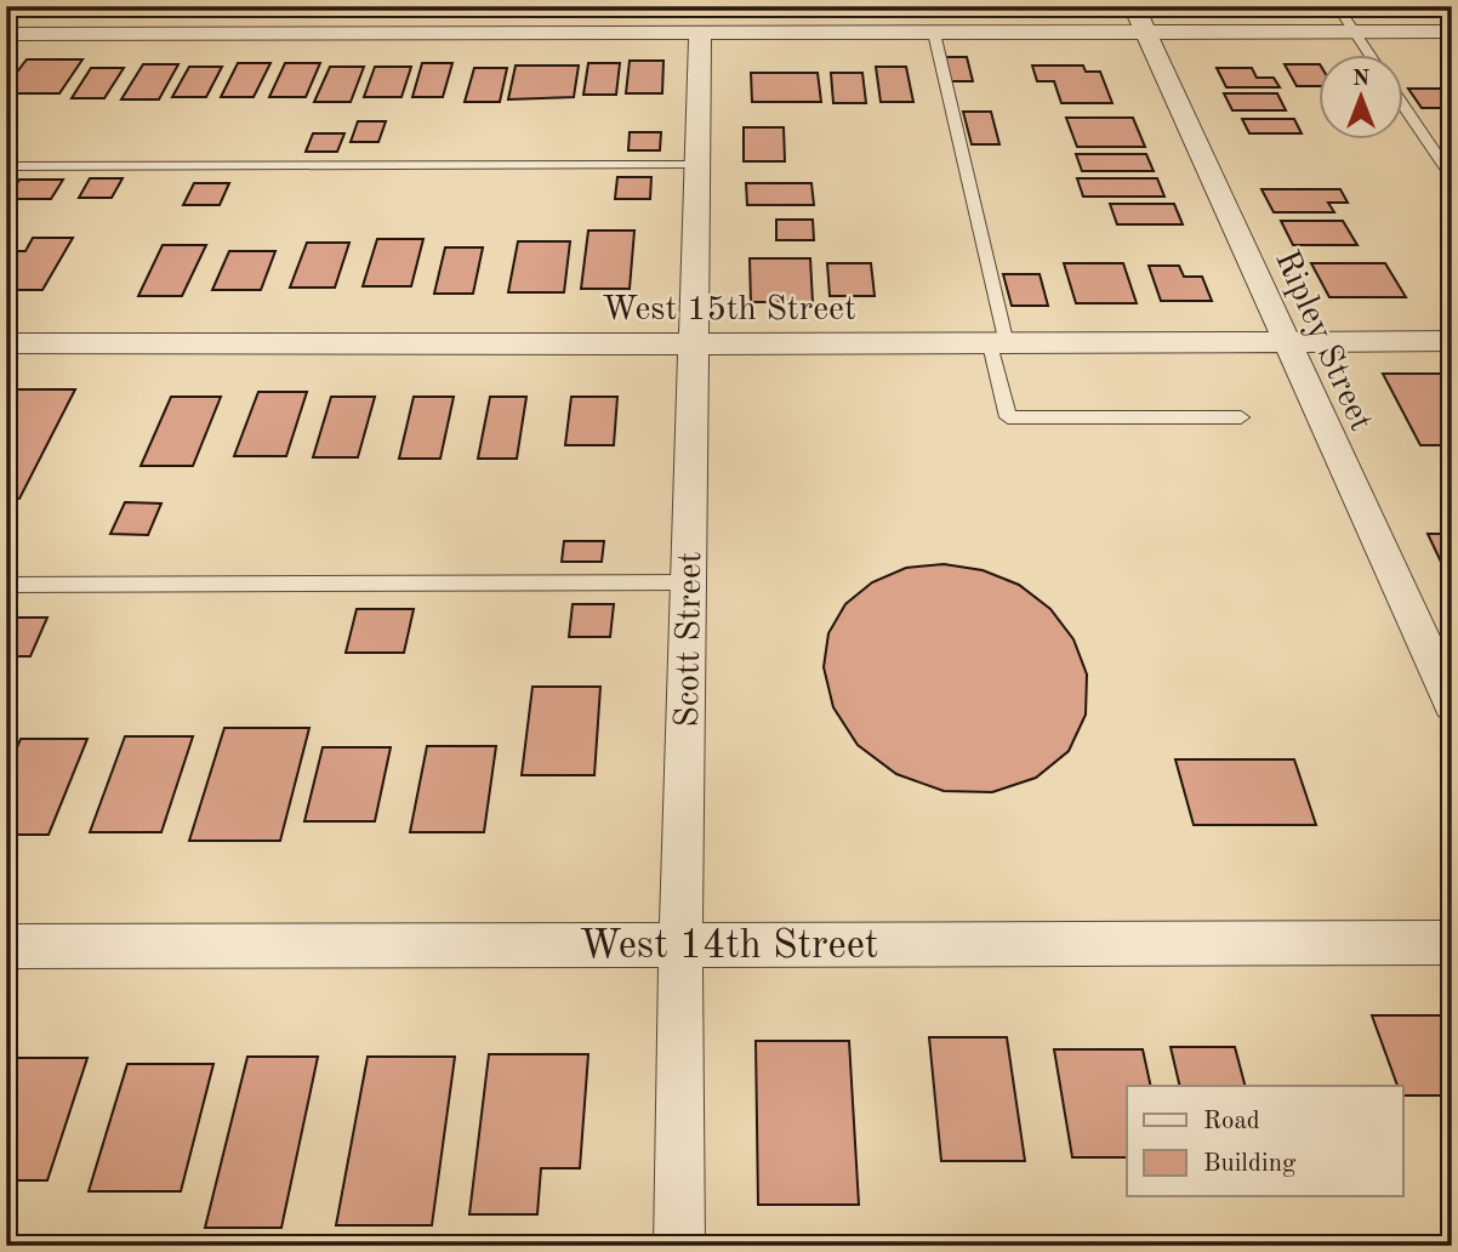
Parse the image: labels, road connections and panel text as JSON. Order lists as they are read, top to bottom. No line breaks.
{"streets":{"street":["West 15th Street","Ripley Street","Scott Street","West 14th Street"]},"crossings":[["West 15th Street","Ripley Street"],["West 15th Street","Scott Street"],["Scott Street","West 14th Street"]],"legend":["Road","Building"],"north":"top"}
